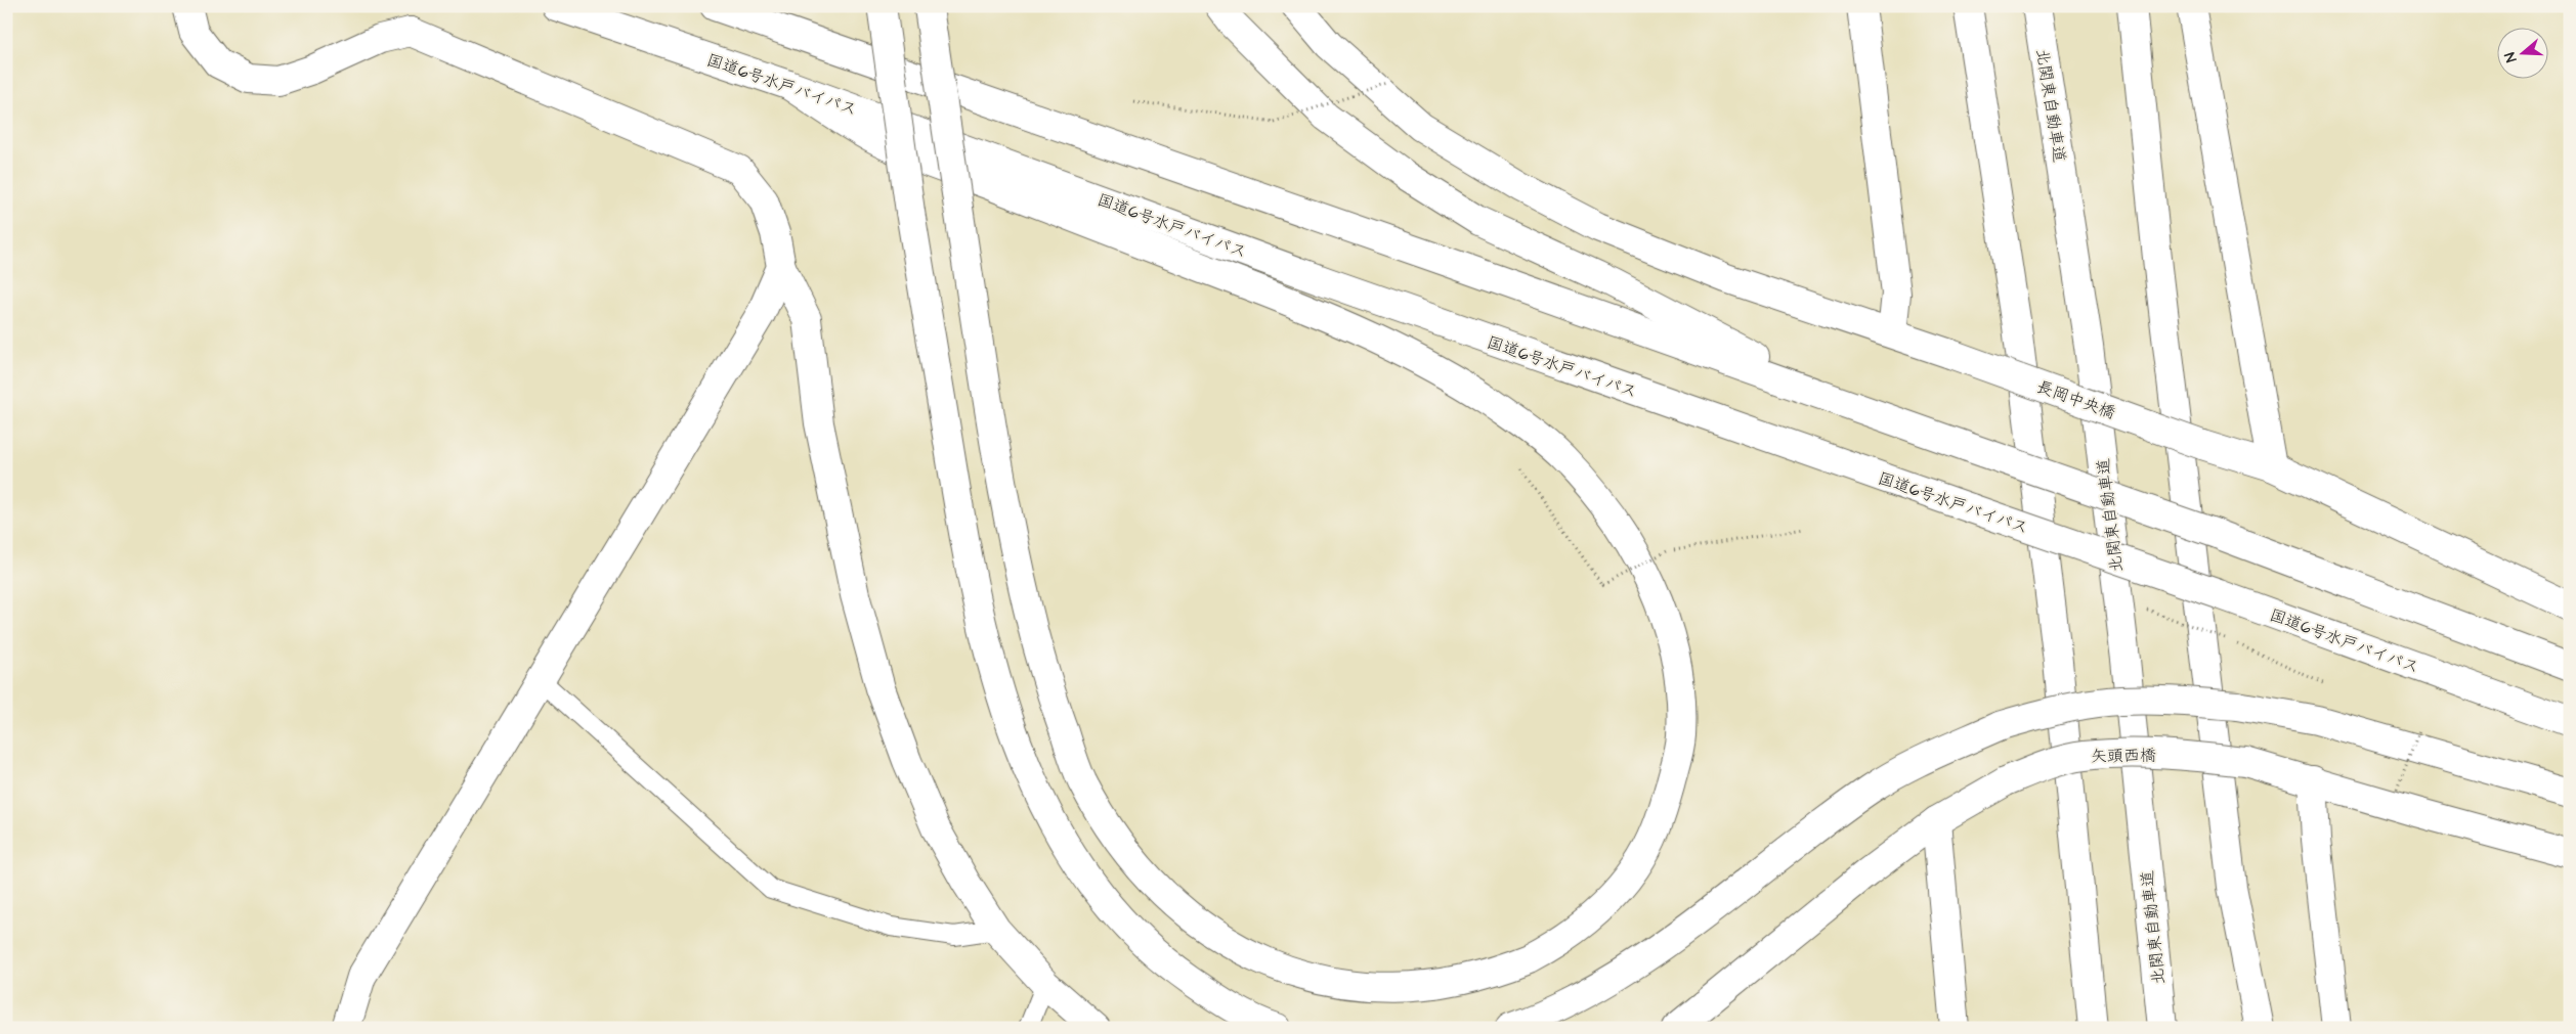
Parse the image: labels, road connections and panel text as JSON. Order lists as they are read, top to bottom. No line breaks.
{"streets":{"main road":["国道6号水戸バイパス","北関東自動車道","長岡中央橋","矢頭西橋"]},"north":"left"}
